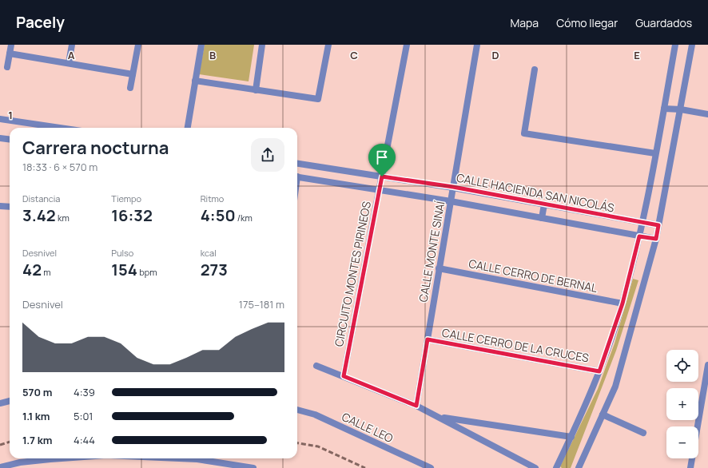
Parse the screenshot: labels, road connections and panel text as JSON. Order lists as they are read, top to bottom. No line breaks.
{"streets":{"street":["CALLE HACIENDA SAN NICOLÁS","CALLE MONTE SINAÍ","CIRCUITO MONTES PIRINEOS","CALLE CERRO DE BERNAL","CALLE CERRO DE LA CRUCES","CALLE LEO"]},"crossings":[["CALLE HACIENDA SAN NICOLÁS","CALLE MONTE SINAÍ"],["CALLE HACIENDA SAN NICOLÁS","CIRCUITO MONTES PIRINEOS"],["CALLE MONTE SINAÍ","CALLE CERRO DE BERNAL"],["CALLE MONTE SINAÍ","CALLE CERRO DE LA CRUCES"]],"page":{"header":"Pacely","nav":["Mapa","Cómo llegar","Guardados"],"heading":["Carrera nocturna","18:33 · 6 × 570 m"],"stats":[["Distancia","3.42 km"],["Tiempo","16:32"],["Ritmo","4:50 /km"],["Desnivel","42 m"],["Pulso","154 bpm"],["kcal","273"]],"chart":["Desnivel","175–181 m"],"map_buttons":["+","−"],"list":[{"name":"570 m","note":"4:39"},{"name":"1.1 km","note":"5:01"},{"name":"1.7 km","note":"4:44"}]},"grid":{"columns":["A","B","C","D","E"],"rows":["1"]}}
